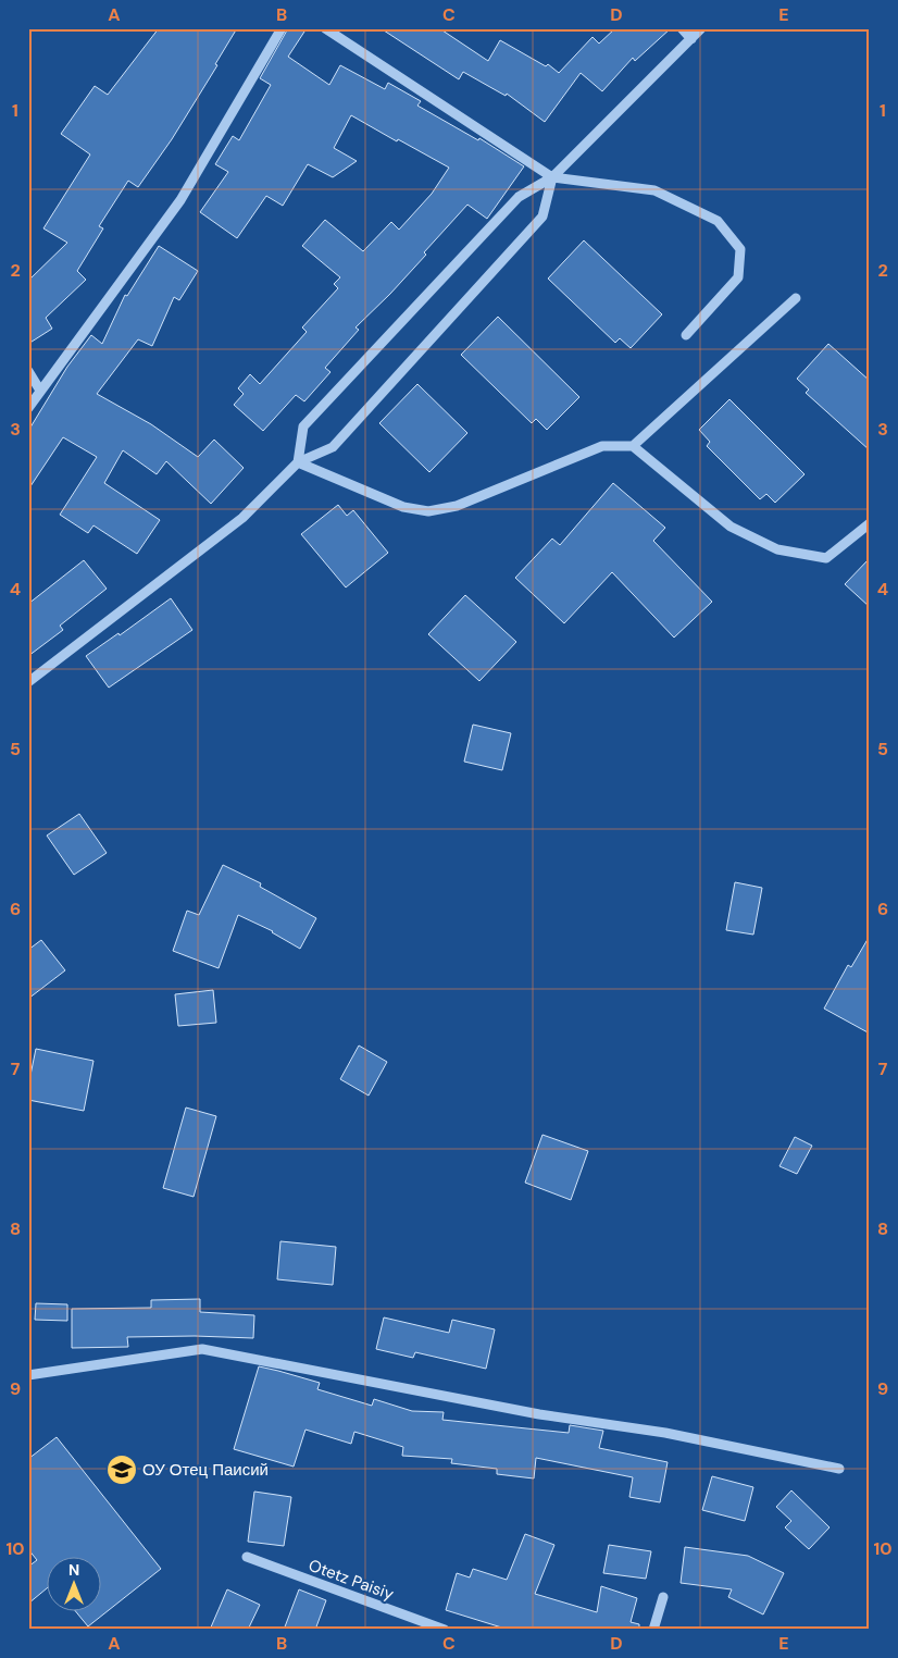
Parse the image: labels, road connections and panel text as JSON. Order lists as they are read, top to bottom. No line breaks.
{"streets":{"street":["Otetz Paisiy"]},"places":{"school or university":["ОУ Отец Паисий"]},"north":"top","grid":{"columns":["A","B","C","D","E"],"rows":["1","2","3","4","5","6","7","8","9","10"]}}
